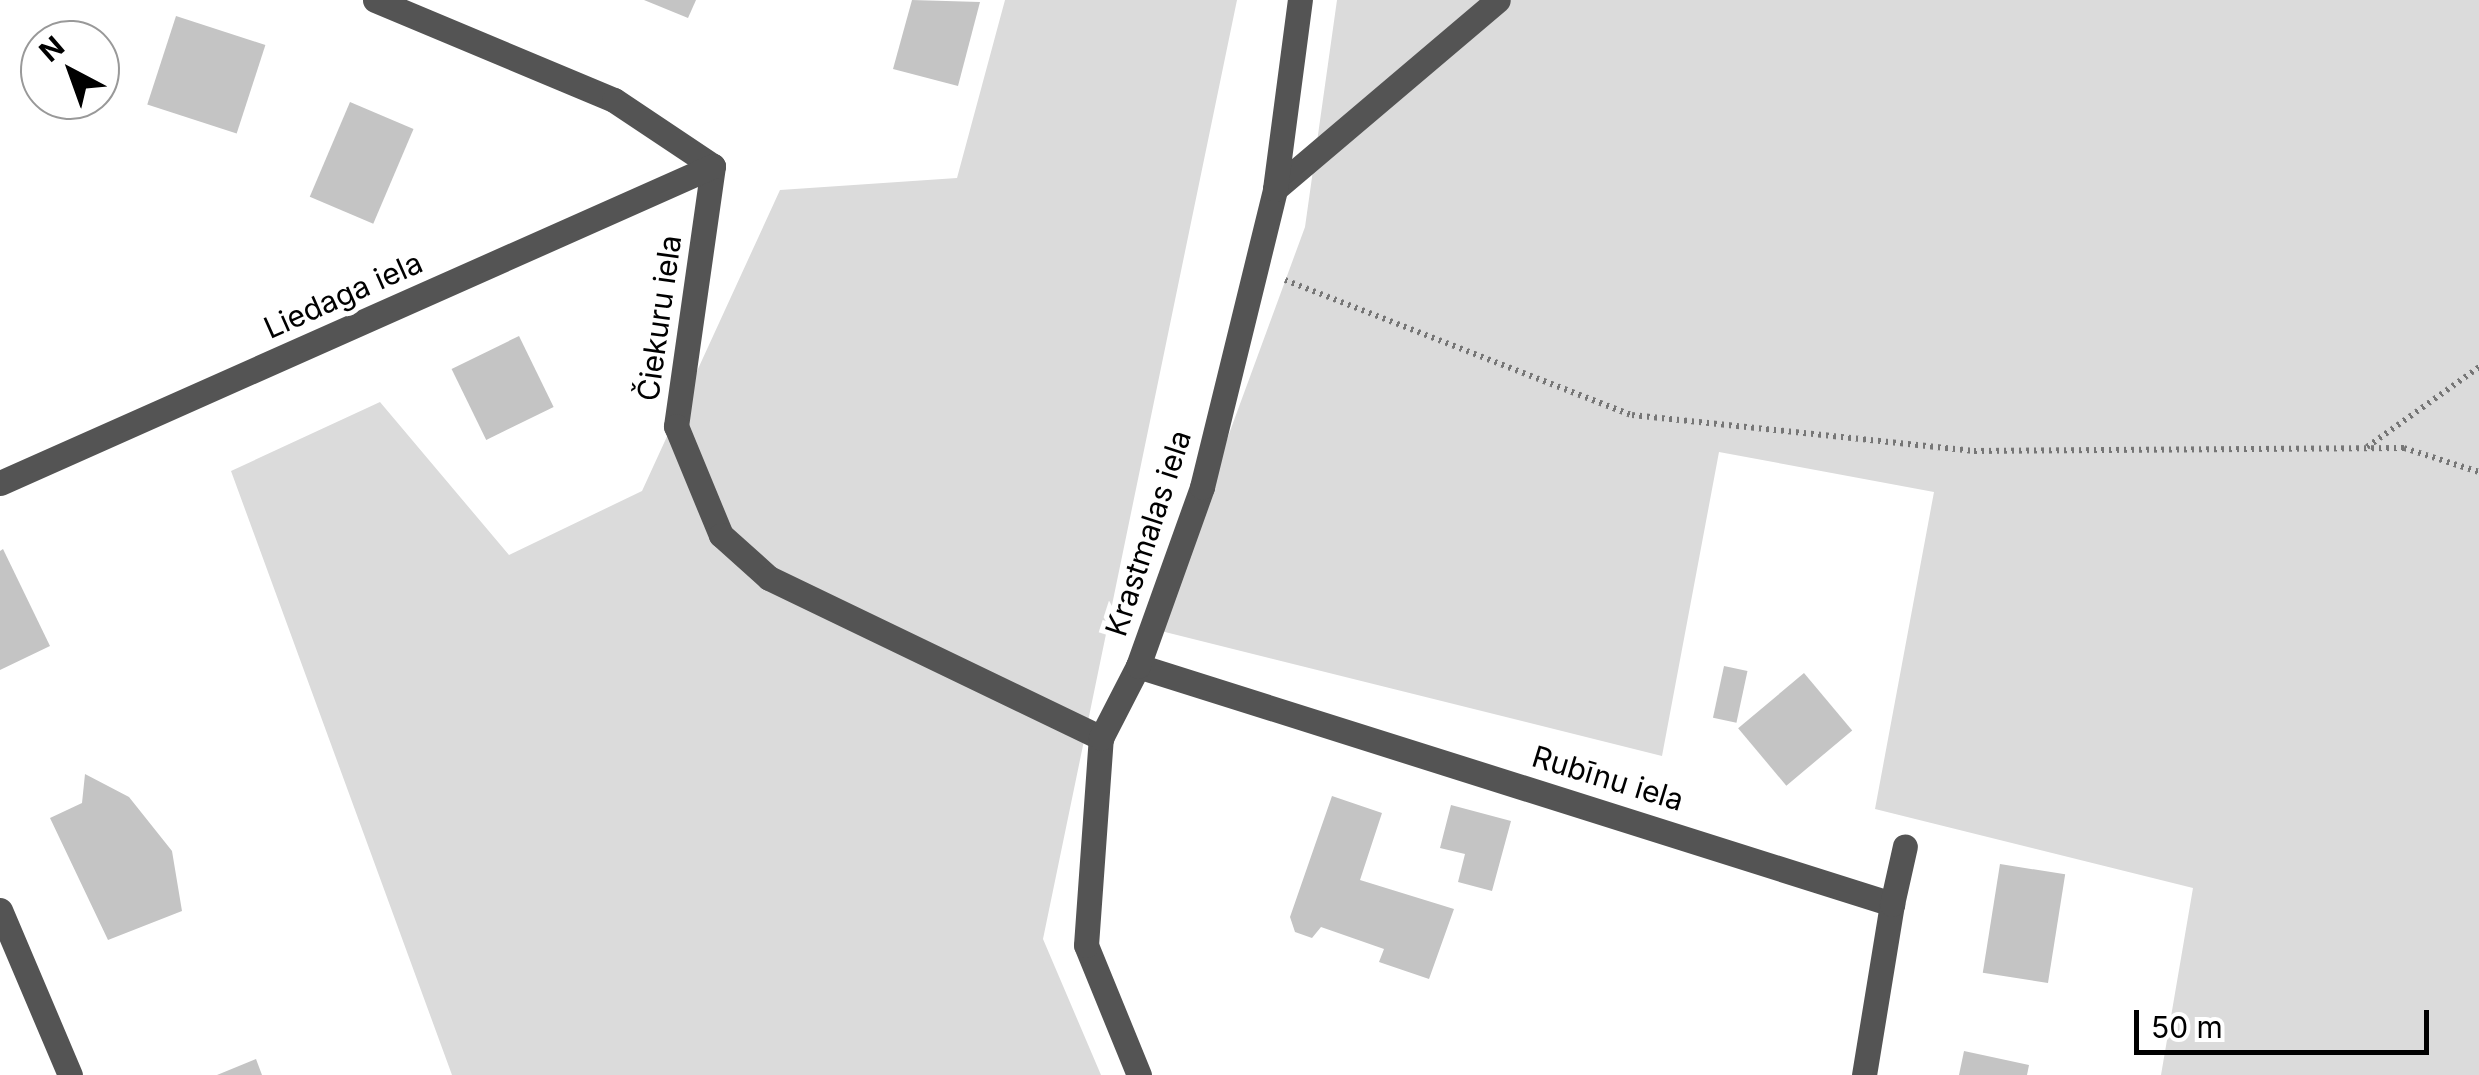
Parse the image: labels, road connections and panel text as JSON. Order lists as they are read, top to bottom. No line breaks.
{"streets":{"street":["Liedaga iela","Čiekuru iela","Krastmalas iela","Rubīnu iela"]},"crossings":[["Liedaga iela","Čiekuru iela"],["Čiekuru iela","Krastmalas iela"],["Krastmalas iela","Rubīnu iela"]],"scale_bar":"50 m","north":"top left"}
